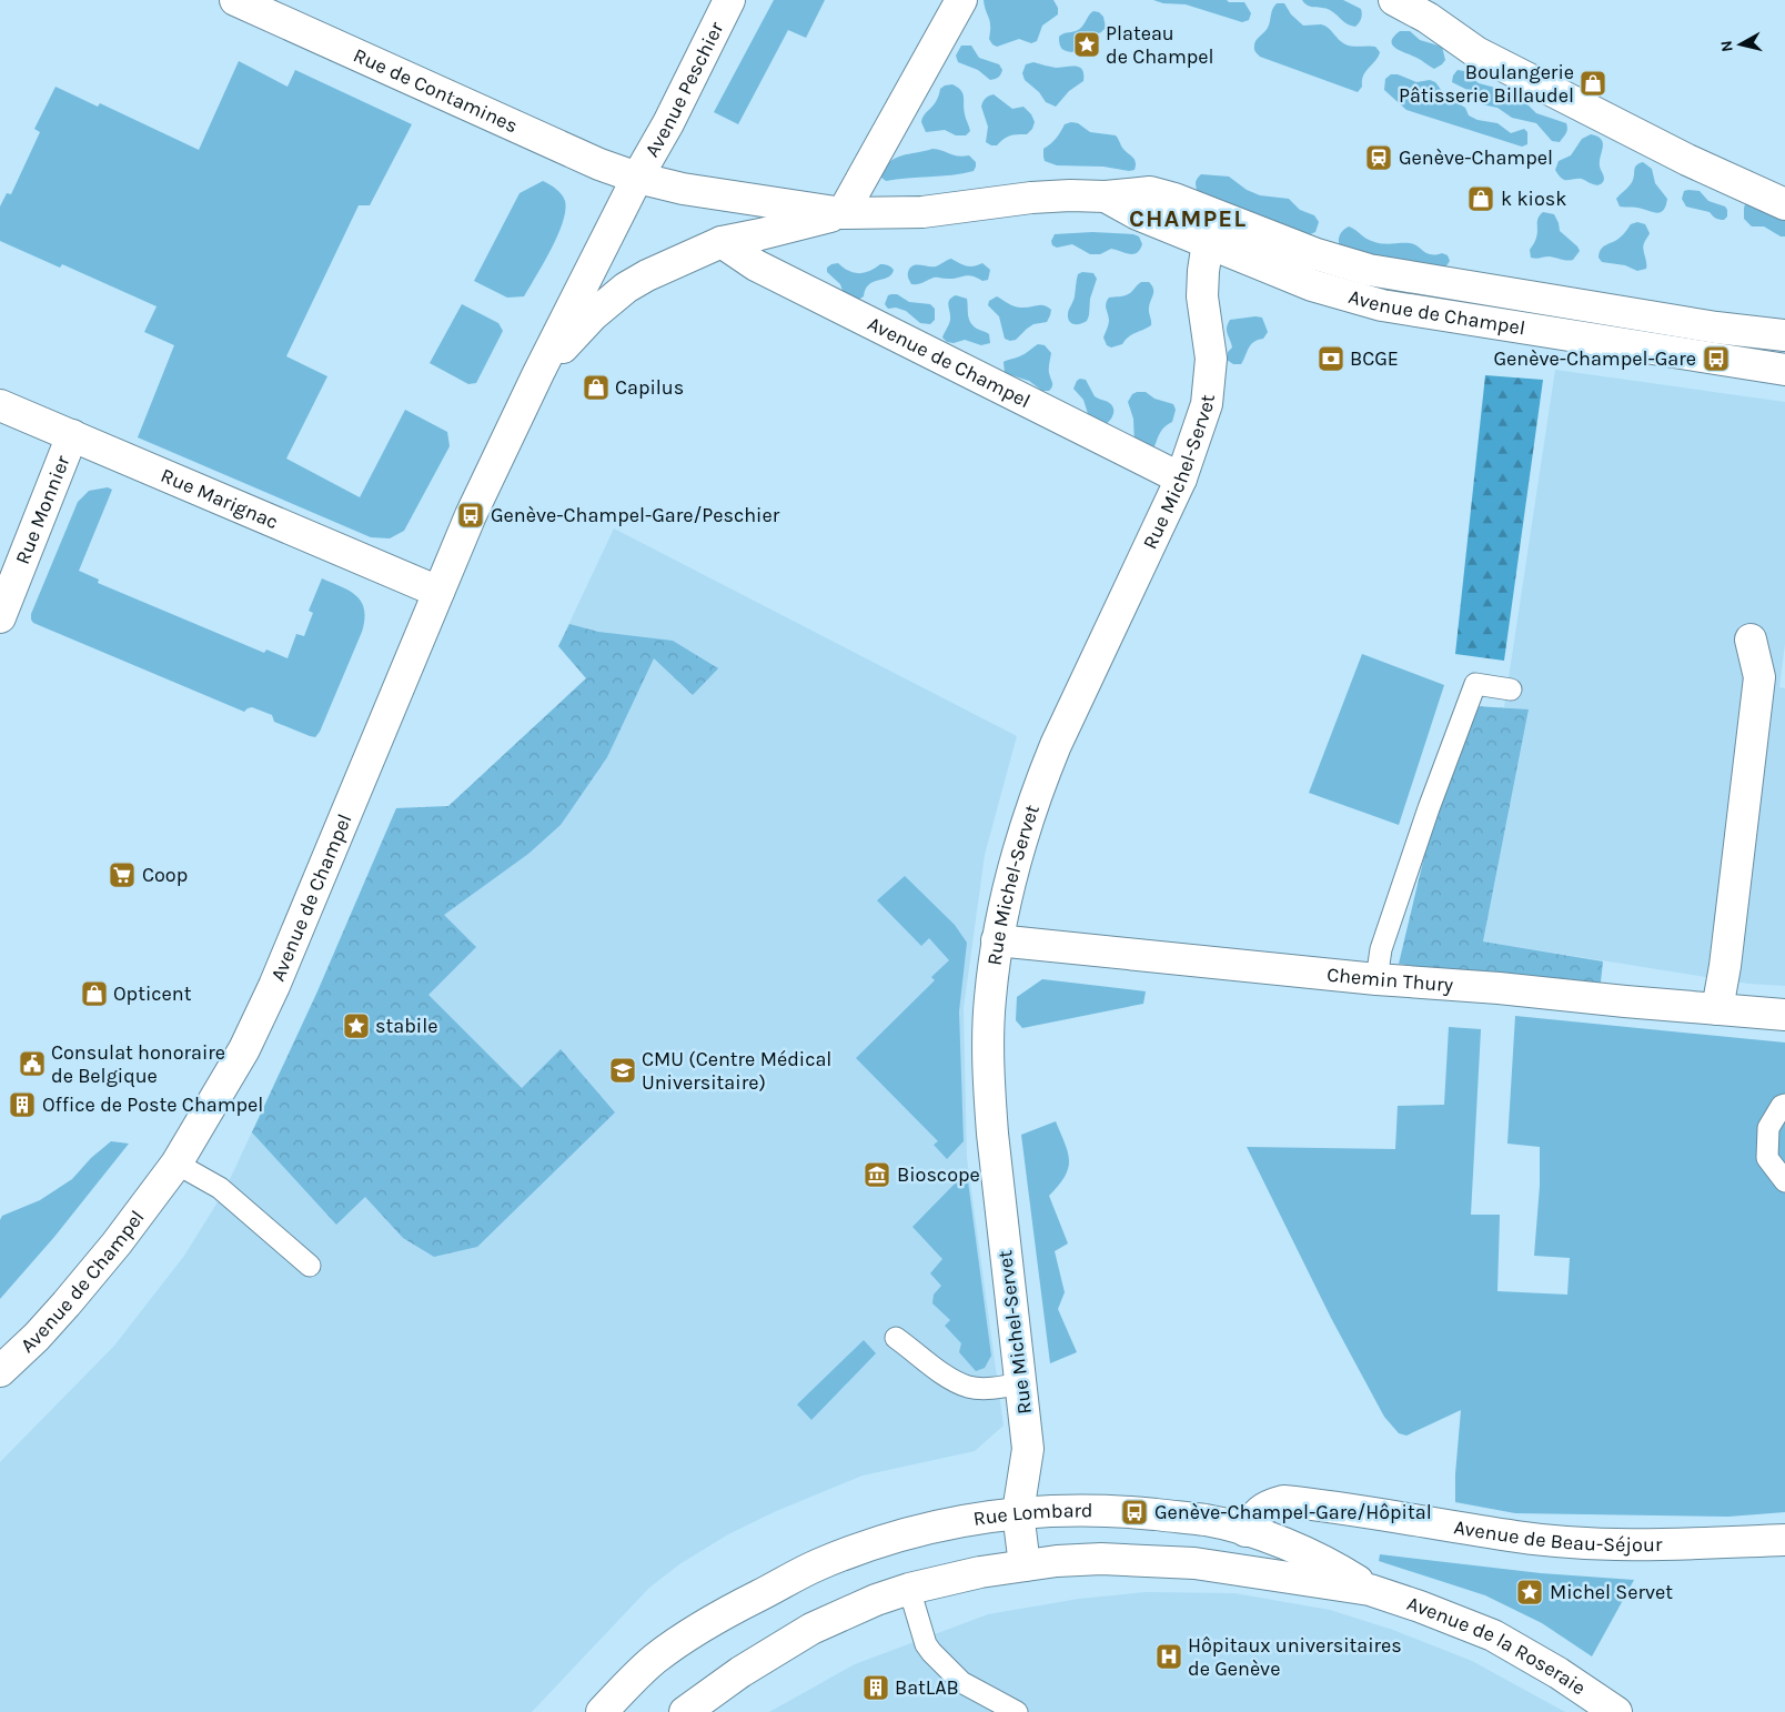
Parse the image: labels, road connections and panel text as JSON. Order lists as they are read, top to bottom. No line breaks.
{"streets":{"street":["Avenue Peschier","Rue de Contamines","Avenue de Champel","Rue Michel-Servet","Rue Marignac","Rue Monnier","Chemin Thury","Rue Lombard","Avenue de Beau-Séjour","Avenue de la Roseraie"]},"crossings":[["Avenue Peschier","Rue de Contamines"],["Avenue Peschier","Avenue de Champel"],["Rue de Contamines","Avenue de Champel"],["Avenue de Champel","Rue Michel-Servet"],["Avenue de Champel","Rue Marignac"],["Rue Michel-Servet","Chemin Thury"],["Rue Michel-Servet","Rue Lombard"],["Rue Marignac","Rue Monnier"],["Rue Lombard","Avenue de Beau-Séjour"],["Rue Lombard","Avenue de la Roseraie"],["Avenue de Beau-Séjour","Avenue de la Roseraie"]],"districts":["CHAMPEL"],"places":{"place":["Plateau de Champel","stabile","Michel Servet"],"shop":["Boulangerie Pâtisserie Billaudel","k kiosk","Capilus","Opticent"],"station":["Genève-Champel"],"bank":["BCGE"],"bus stop":["Genève-Champel-Gare","Genève-Champel-Gare/Peschier","Genève-Champel-Gare/Hôpital"],"supermarket":["Coop"],"public building":["Consulat honoraire de Belgique"],"school or university":["CMU (Centre Médical Universitaire)"],"building":["Office de Poste Champel","BatLAB"],"museum":["Bioscope"],"hospital":["Hôpitaux universitaires de Genève"]},"north":"left"}
